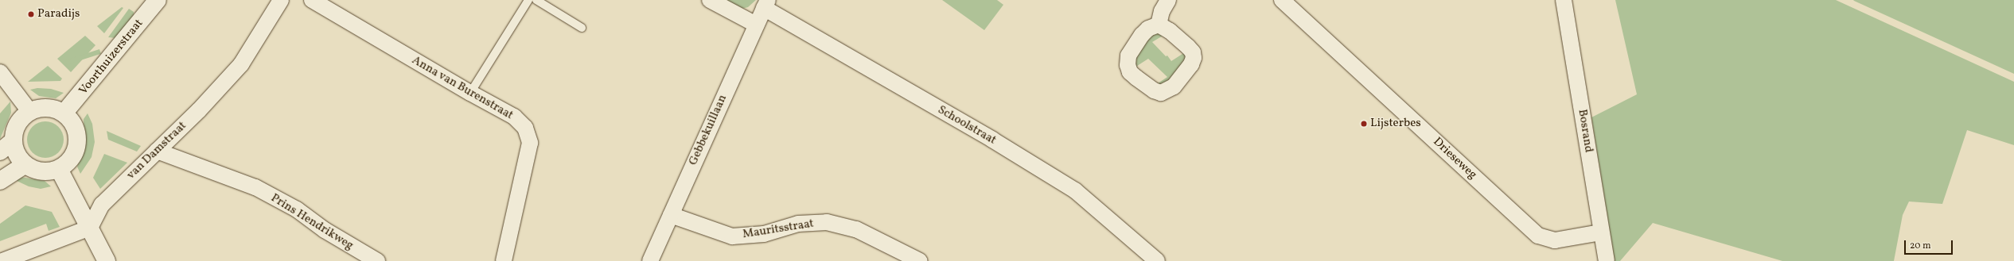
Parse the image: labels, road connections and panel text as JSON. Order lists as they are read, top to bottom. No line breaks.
{"streets":{"main road":["Voorthuizerstraat"],"street":["Anna van Burenstraat","Schoolstraat","Gebbekuillaan","Bosrand","van Damstraat","Drieseweg","Prins Hendrikweg","Mauritsstraat"]},"crossings":[["Schoolstraat","Gebbekuillaan"],["Gebbekuillaan","Mauritsstraat"],["Bosrand","Drieseweg"],["van Damstraat","Prins Hendrikweg"]],"places":["Paradijs","Lijsterbes"],"scale_bar":"20 m"}
